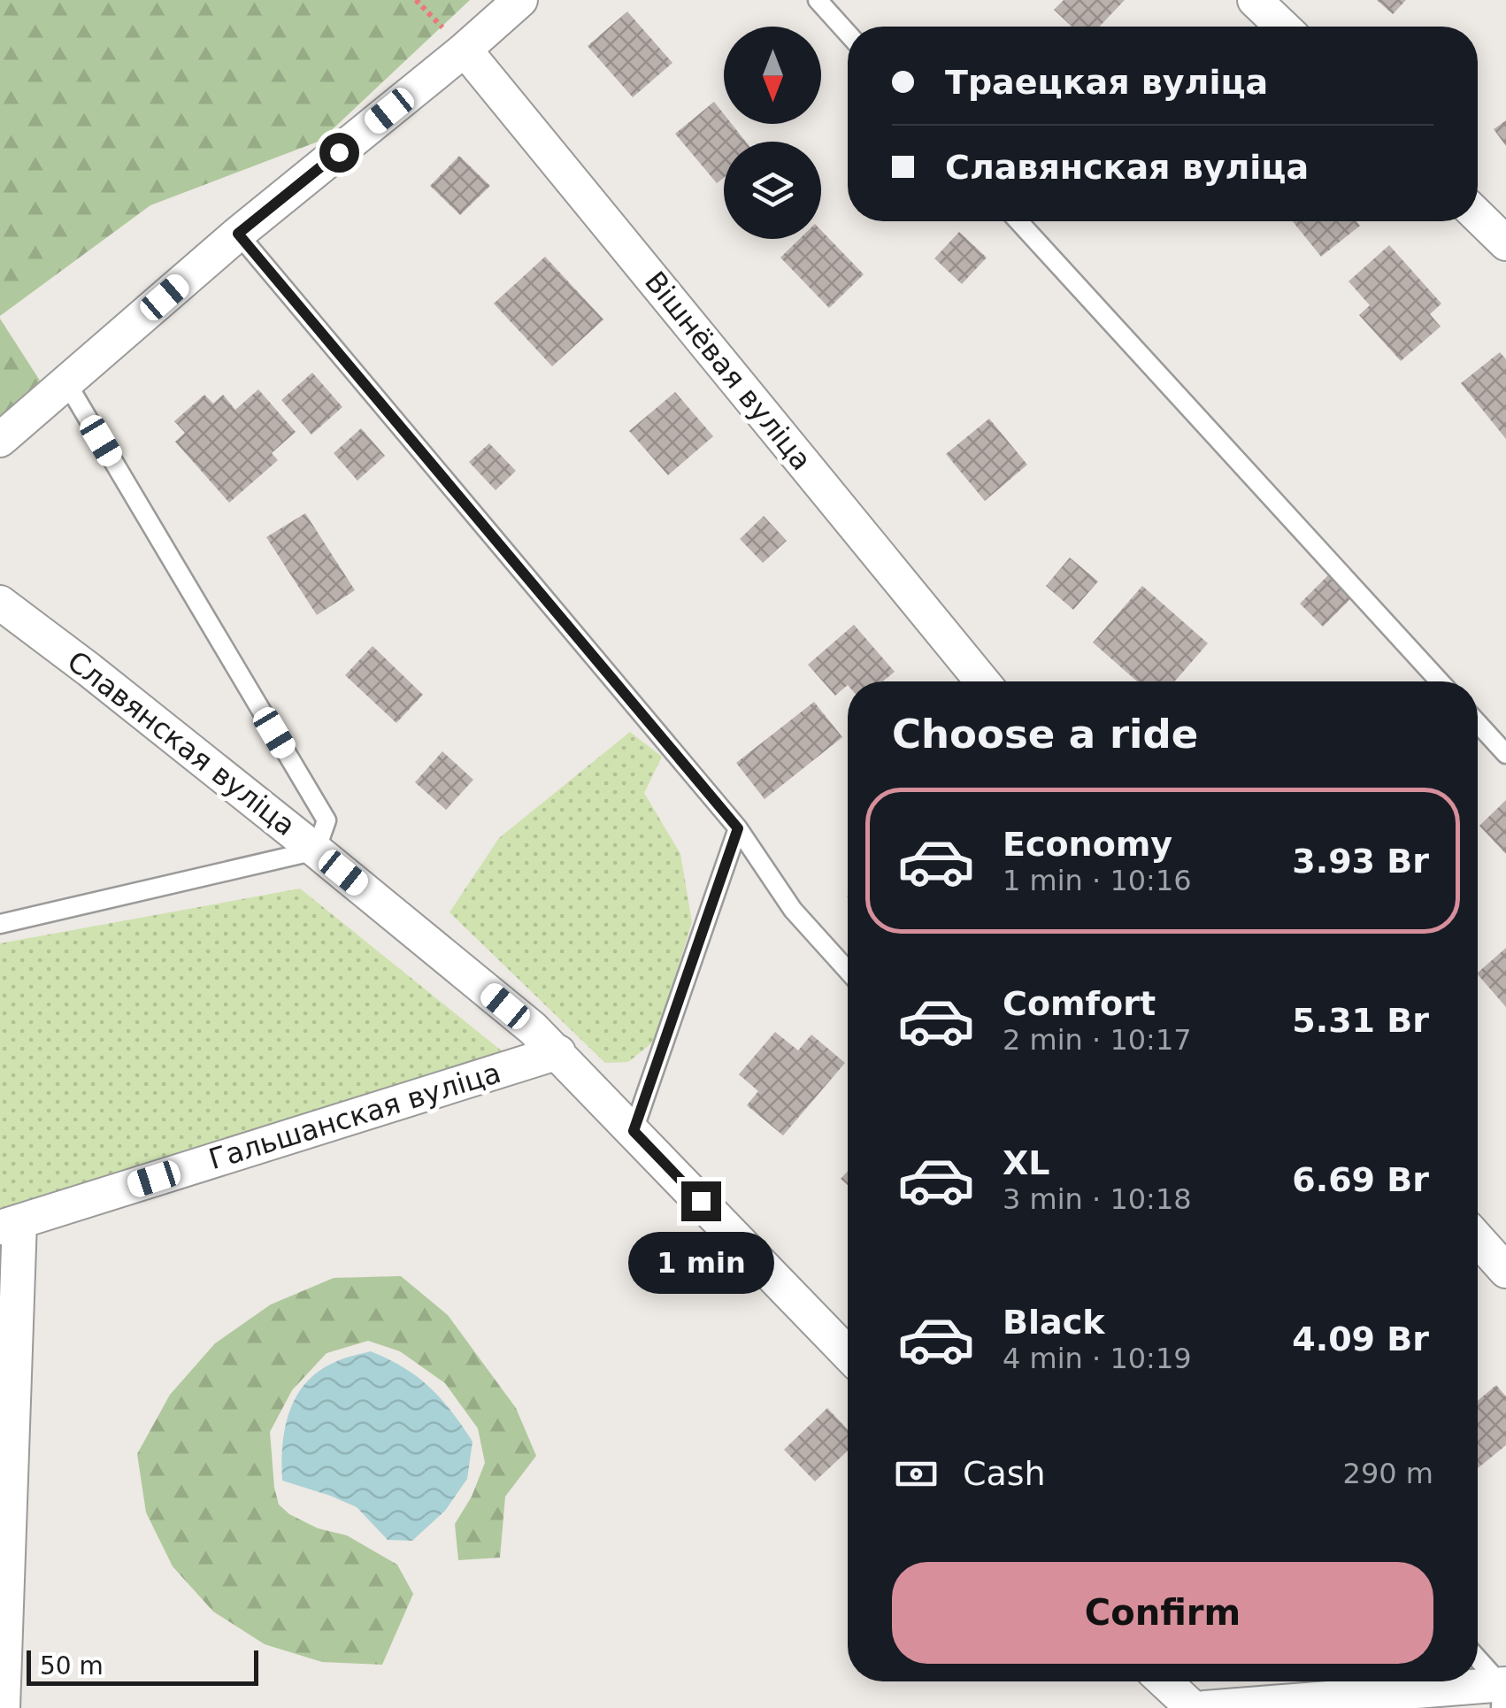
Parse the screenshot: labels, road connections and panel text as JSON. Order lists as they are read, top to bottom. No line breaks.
{"streets":{"street":["Вішнёвая вуліца","Славянская вуліца","Гальшанская вуліца"]},"crossings":[["Славянская вуліца","Гальшанская вуліца"]],"scale_bar":"50 m","north":"bottom","page":{"banner":["Траецкая вуліца","Славянская вуліца"],"heading":"Choose a ride","list":[{"name":"Economy","note":"1 min · 10:16","value":"3.93 Br"},{"name":"Comfort","note":"2 min · 10:17","value":"5.31 Br"},{"name":"XL","note":"3 min · 10:18","value":"6.69 Br"},{"name":"Black","note":"4 min · 10:19","value":"4.09 Br"}],"bubble":"1 min","pay":["Cash","290 m"],"buttons":"Confirm","scale":"50 m"}}
